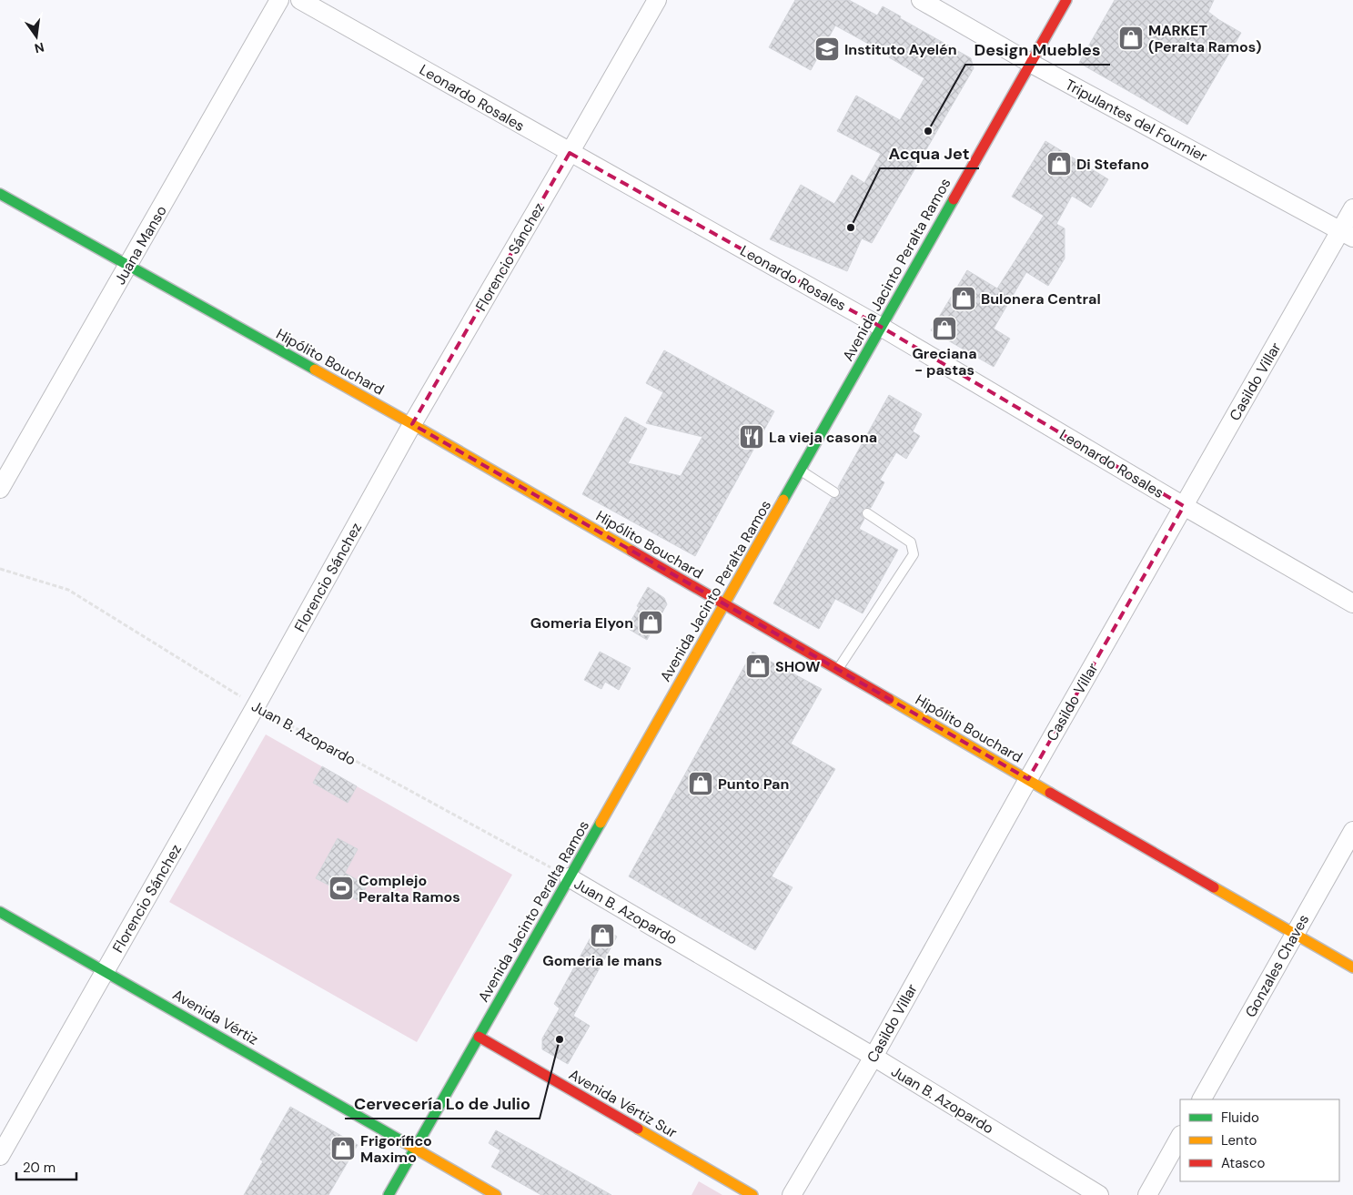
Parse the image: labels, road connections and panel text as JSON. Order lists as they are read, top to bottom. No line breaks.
{"streets":{"street":["Leonardo Rosales","Tripulantes del Fournier","Juana Manso","Florencio Sánchez","Avenida Jacinto Peralta Ramos","Hipólito Bouchard","Casildo Villar","Juan B. Azopardo","Gonzales Chaves","Avenida Vértiz","Avenida Vértiz Sur"]},"crossings":[["Leonardo Rosales","Florencio Sánchez"],["Leonardo Rosales","Avenida Jacinto Peralta Ramos"],["Leonardo Rosales","Casildo Villar"],["Tripulantes del Fournier","Avenida Jacinto Peralta Ramos"],["Tripulantes del Fournier","Casildo Villar"],["Juana Manso","Hipólito Bouchard"],["Florencio Sánchez","Hipólito Bouchard"],["Florencio Sánchez","Juan B. Azopardo"],["Florencio Sánchez","Avenida Vértiz"],["Avenida Jacinto Peralta Ramos","Hipólito Bouchard"],["Avenida Jacinto Peralta Ramos","Juan B. Azopardo"],["Avenida Jacinto Peralta Ramos","Avenida Vértiz"],["Avenida Jacinto Peralta Ramos","Avenida Vértiz Sur"],["Hipólito Bouchard","Casildo Villar"],["Hipólito Bouchard","Gonzales Chaves"],["Casildo Villar","Juan B. Azopardo"]],"places":{"shop":["MARKET (Peralta Ramos)","Di Stefano","Bulonera Central","Greciana - pastas","Gomeria Elyon","SHOW","Punto Pan","Gomeria le mans","Frigorífico Maximo"],"school or university":["Instituto Ayelén"],"other":["Design Muebles","Acqua Jet","Cervecería Lo de Julio"],"restaurant":["La vieja casona"],"sports":["Complejo Peralta Ramos"]},"legend":["Fluido","Lento","Atasco"],"scale_bar":"20 m","north":"bottom"}
